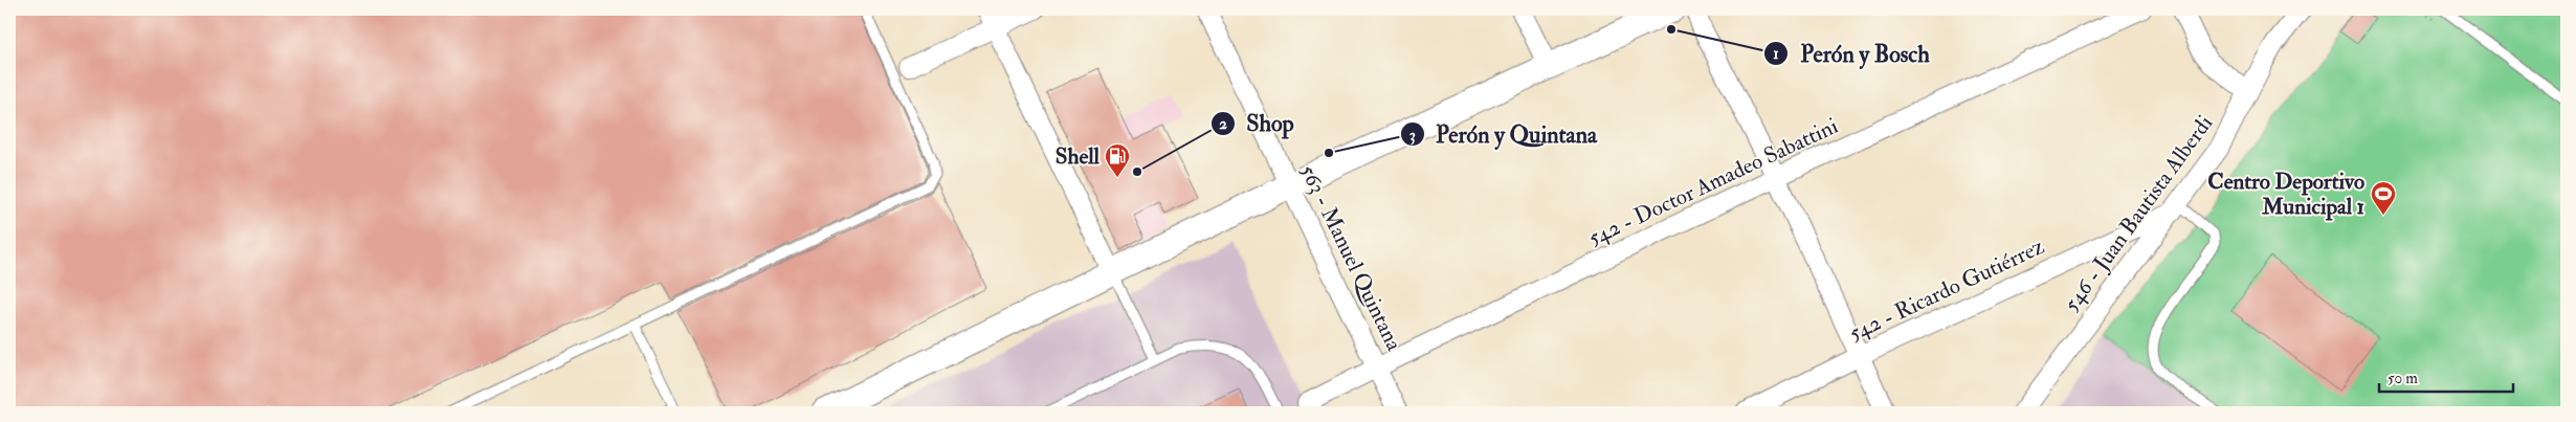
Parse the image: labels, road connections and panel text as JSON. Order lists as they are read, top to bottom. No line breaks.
{"streets":{"street":["542 - Doctor Amadeo Sabattini","546 - Juan Bautista Alberdi","563 - Manuel Quintana","542 - Ricardo Gutiérrez"]},"crossings":[["542 - Doctor Amadeo Sabattini","563 - Manuel Quintana"],["546 - Juan Bautista Alberdi","542 - Ricardo Gutiérrez"]],"places":{"other":["Perón y Bosch","Perón y Quintana","Shop"],"fuel station":["Shell"],"sports":["Centro Deportivo Municipal 1"]},"scale_bar":"50 m"}
